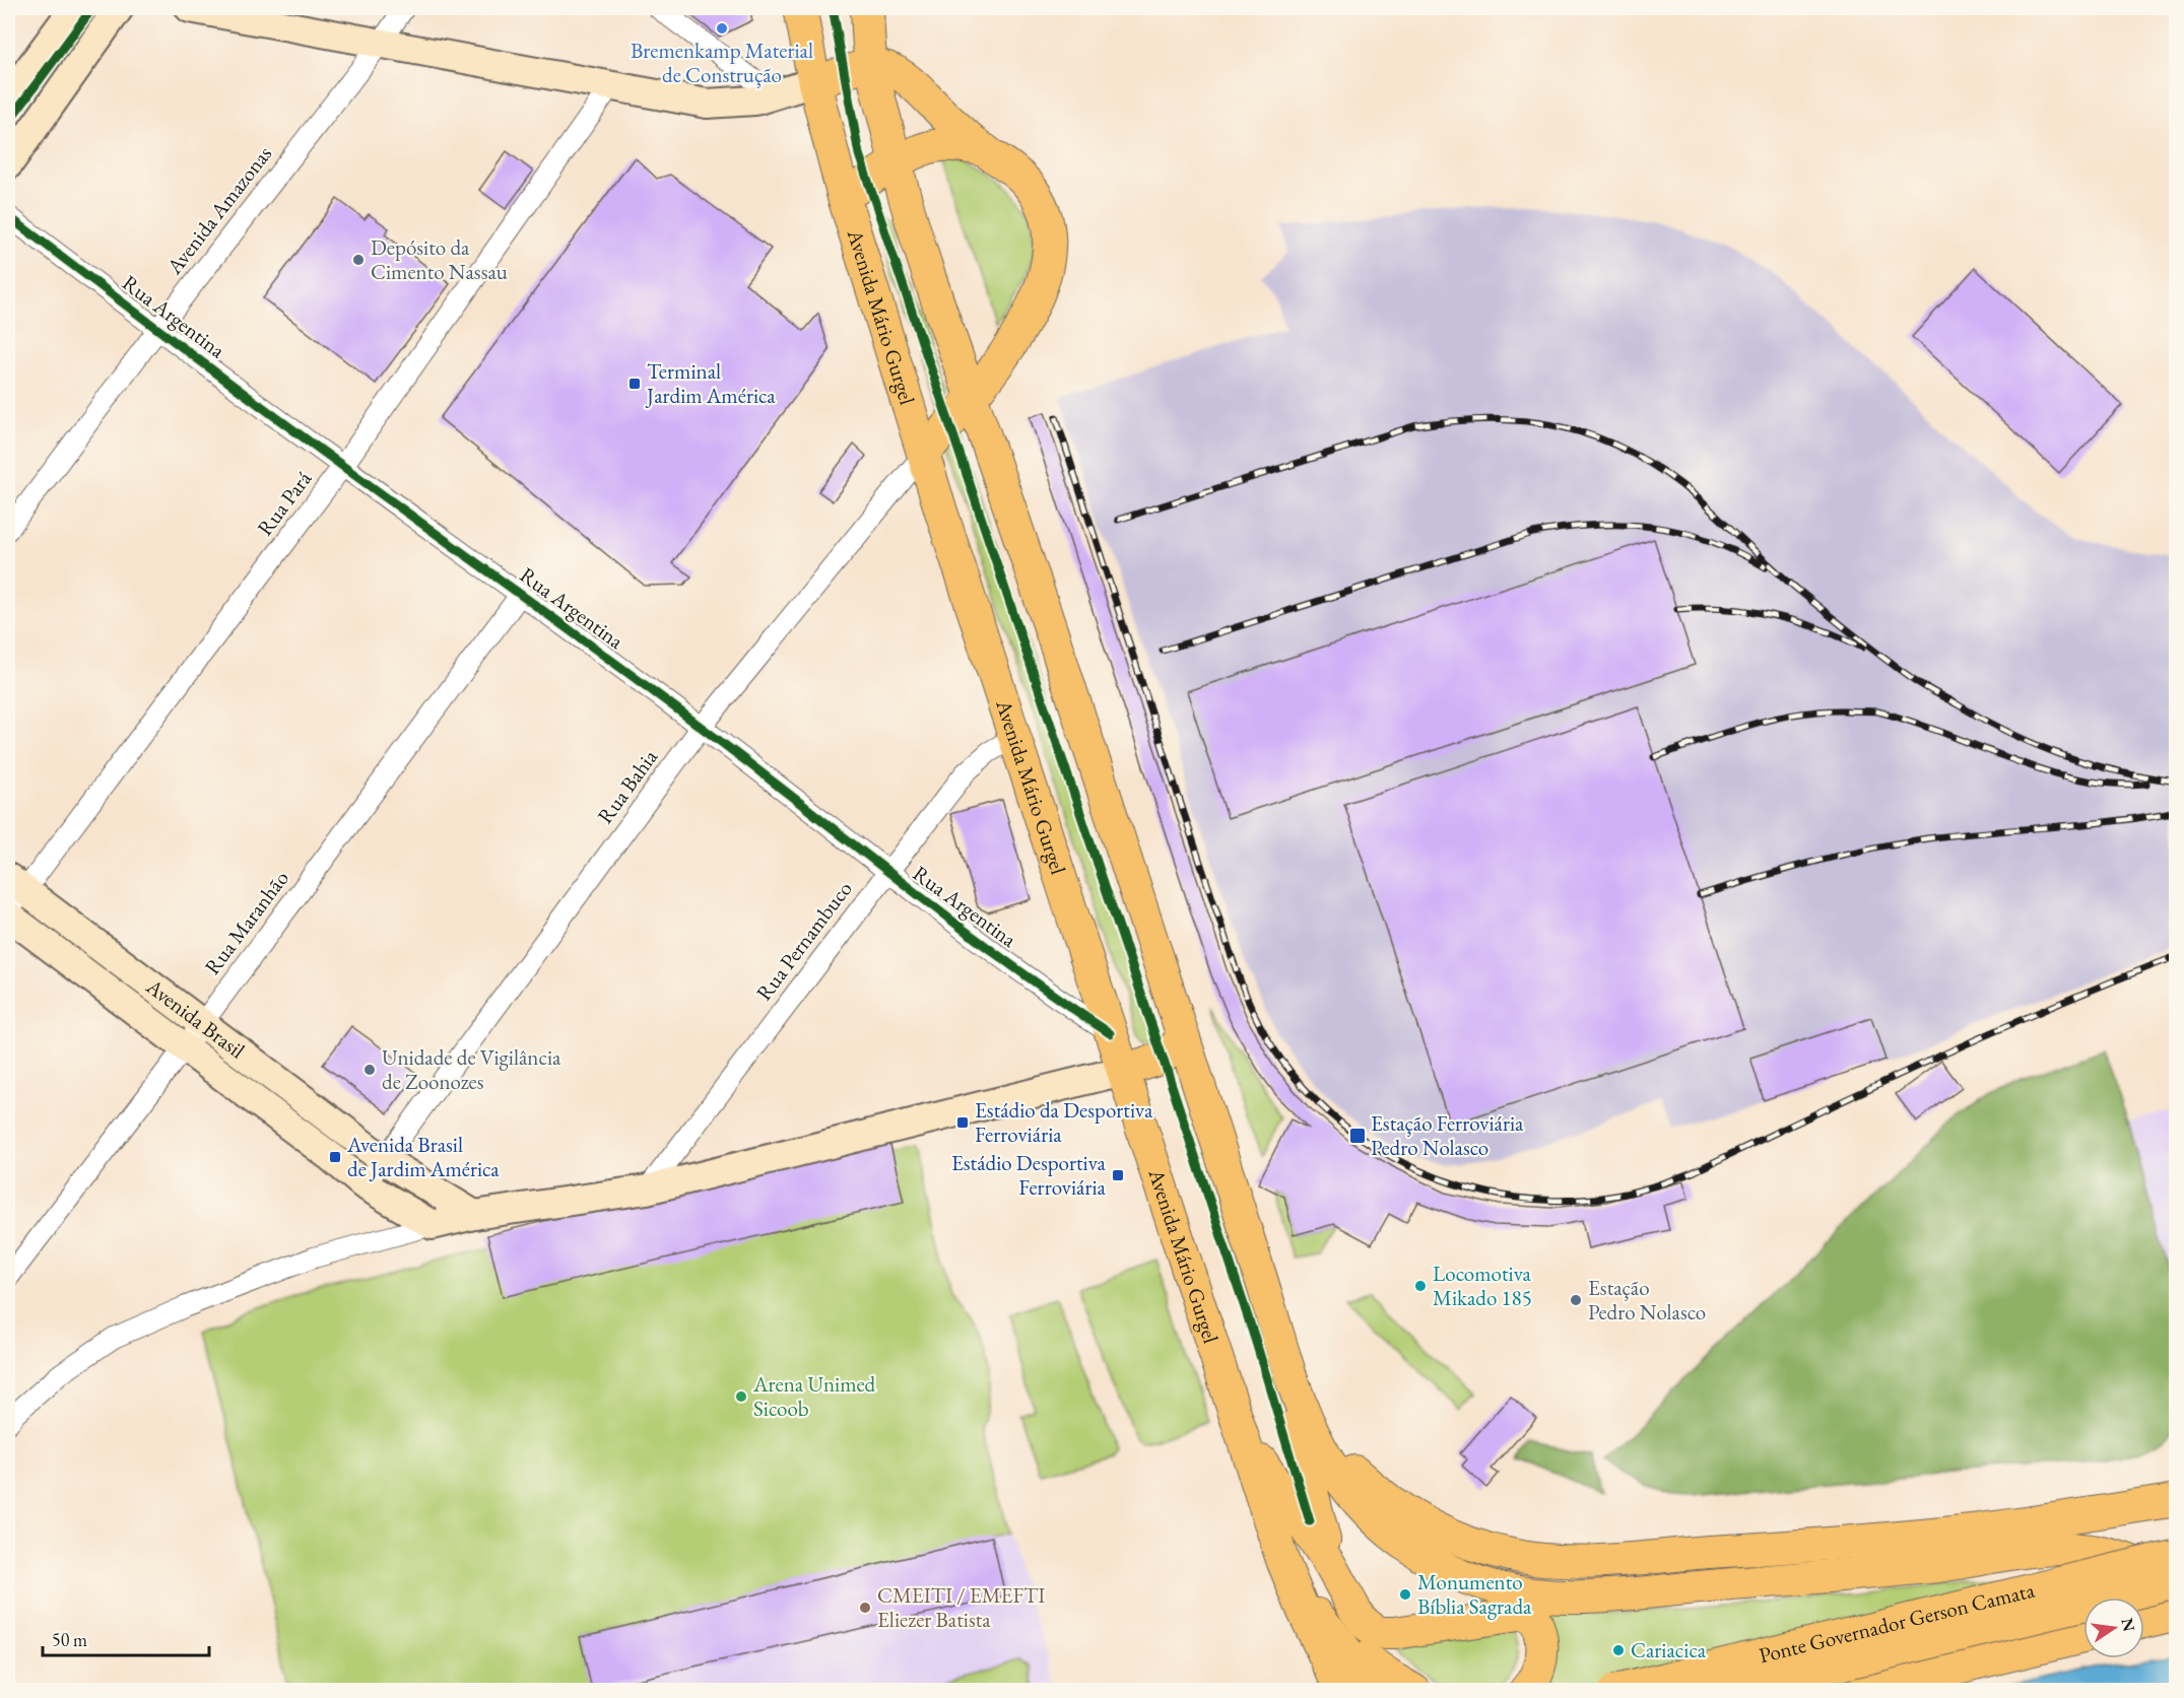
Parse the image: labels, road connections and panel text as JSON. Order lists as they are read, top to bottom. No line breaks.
{"streets":{"main road":["Avenida Mário Gurgel","Ponte Governador Gerson Camata"],"street":["Avenida Amazonas","Rua Argentina","Rua Pará","Rua Bahia","Rua Maranhão","Rua Pernambuco","Avenida Brasil"]},"crossings":[["Avenida Amazonas","Rua Argentina"],["Rua Argentina","Avenida Mário Gurgel"],["Rua Argentina","Rua Pará"],["Rua Argentina","Rua Bahia"],["Rua Argentina","Rua Maranhão"],["Rua Argentina","Rua Pernambuco"],["Avenida Mário Gurgel","Rua Bahia"],["Avenida Mário Gurgel","Rua Pernambuco"],["Rua Pará","Avenida Brasil"],["Rua Bahia","Avenida Brasil"],["Rua Maranhão","Avenida Brasil"]],"places":{"other":["Bremenkamp Material de Construção","Depósito da Cimento Nassau","Unidade de Vigilância de Zoonozes","Locomotiva Mikado 185","Estação Pedro Nolasco","Arena Unimed Sicoob","Monumento Bíblia Sagrada","CMEITI / EMEFTI Eliezer Batista","Cariacica"],"transit":["Terminal Jardim América","Estádio da Desportiva Ferroviária","Estação Ferroviária Pedro Nolasco","Avenida Brasil de Jardim América","Estádio Desportiva Ferroviária"]},"scale_bar":"50 m","north":"right"}
